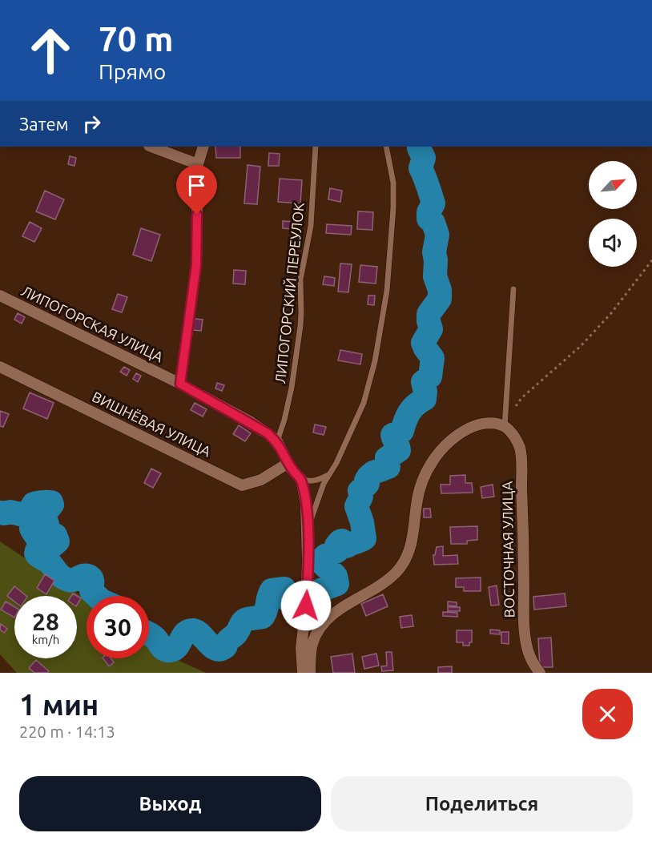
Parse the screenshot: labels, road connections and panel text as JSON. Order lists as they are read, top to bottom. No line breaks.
{"streets":{"street":["ЛИПОГОРСКАЯ УЛИЦА","ВИШНЁВАЯ УЛИЦА","ВОСТОЧНАЯ УЛИЦА"],"lane":["ЛИПОГОРСКИЙ ПЕРЕУЛОК"]},"north":"top right","page":{"turn":["70 m","Прямо"],"then":"Затем","speed":"28 km/h","limit":"30","heading":["1 мин","220 m · 14:13"],"buttons":["Выход","Поделиться"]}}
